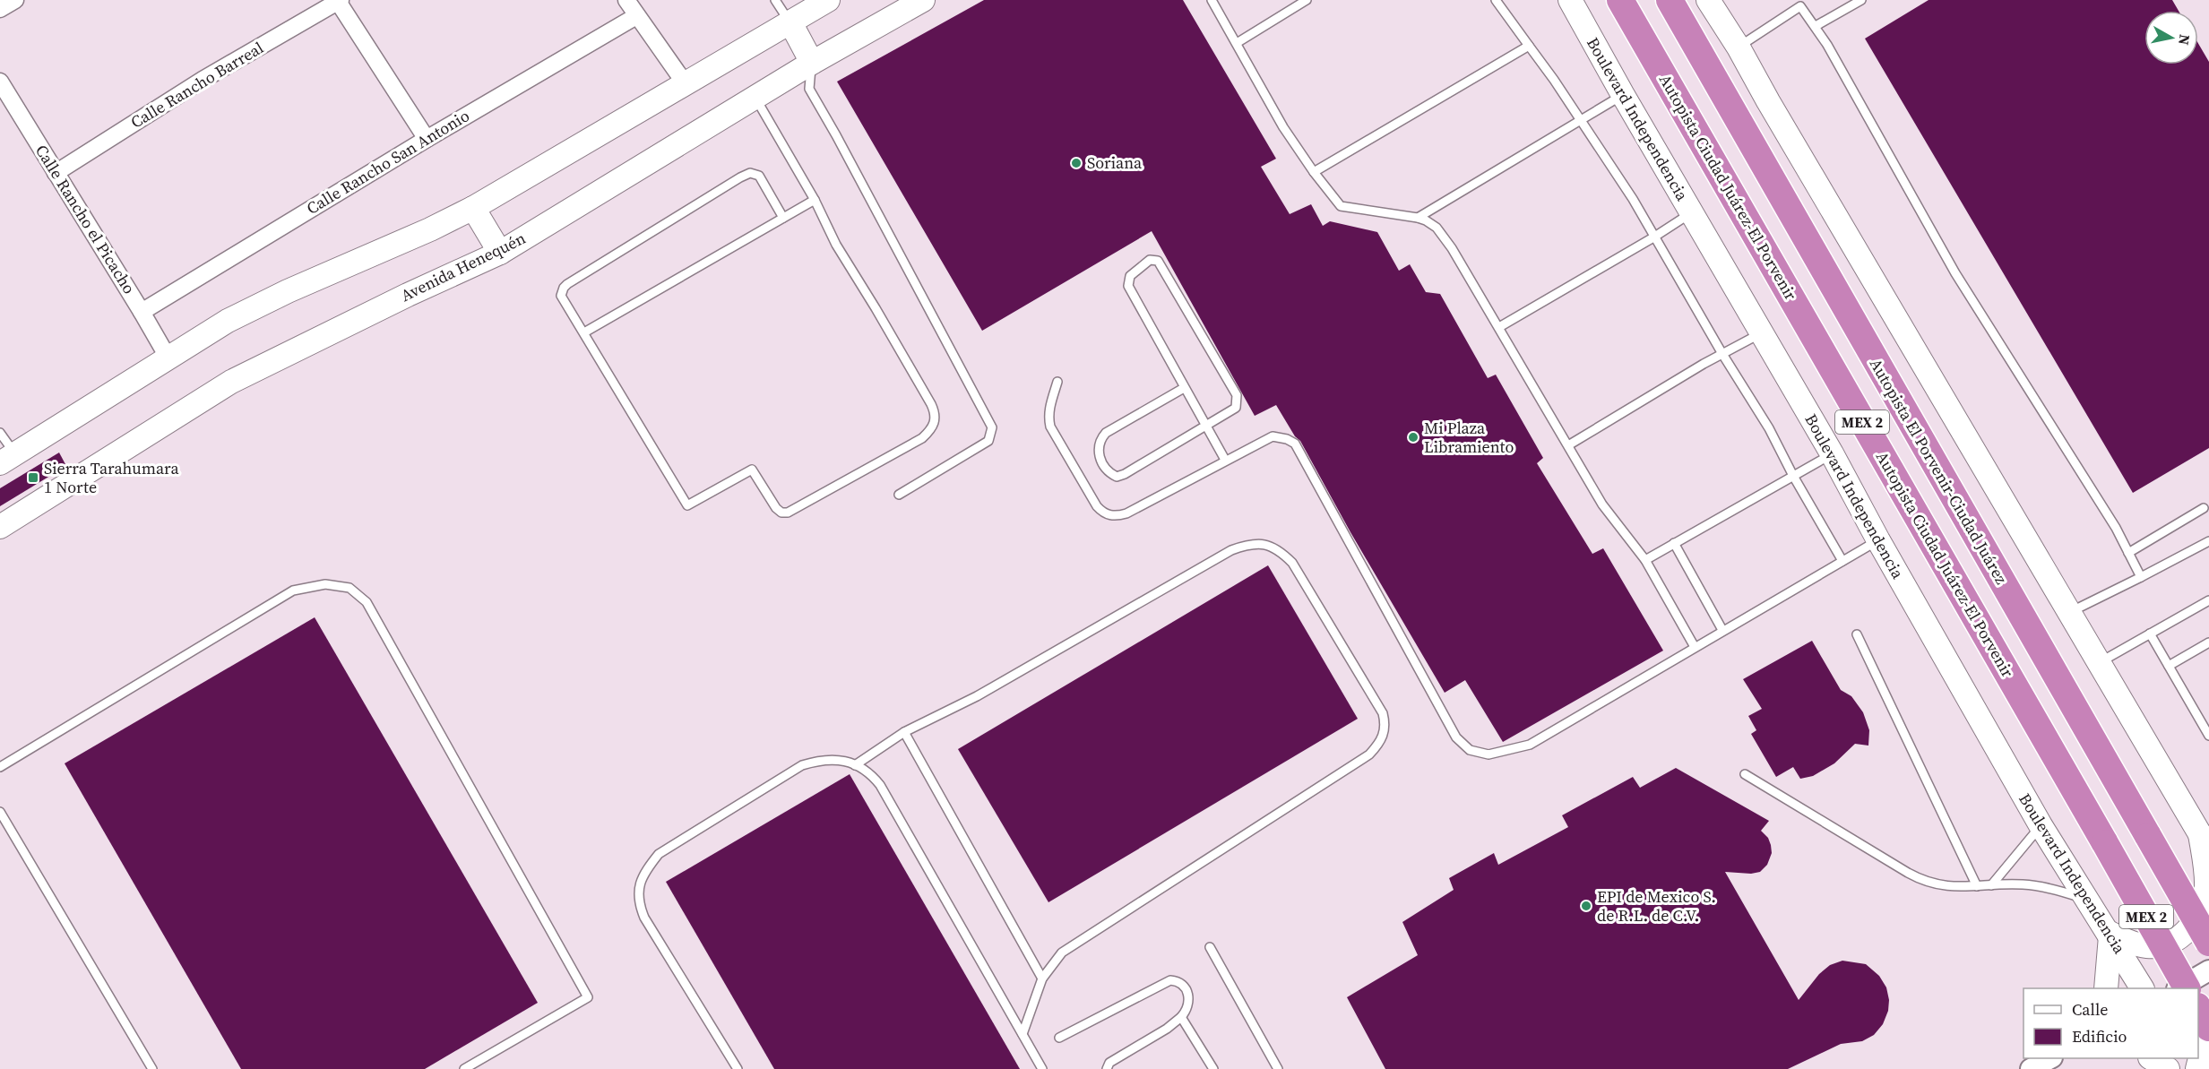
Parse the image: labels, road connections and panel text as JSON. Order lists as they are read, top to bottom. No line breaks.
{"streets":{"highway":["Autopista Ciudad Juárez-El Porvenir","MEX 2","Autopista El Porvenir-Ciudad Juárez"],"main road":["Boulevard Independencia","Avenida Henequén"],"street":["Calle Rancho Barreal","Calle Rancho San Antonio","Calle Rancho el Picacho"]},"crossings":[["Calle Rancho Barreal","Calle Rancho el Picacho"],["Calle Rancho San Antonio","Calle Rancho el Picacho"]],"places":{"other":["Soriana","Mi Plaza Libramiento","EPI de Mexico S. de R.L. de C.V."],"transit":["Sierra Tarahumara 1 Norte"]},"legend":["Calle","Edificio"],"north":"right"}
